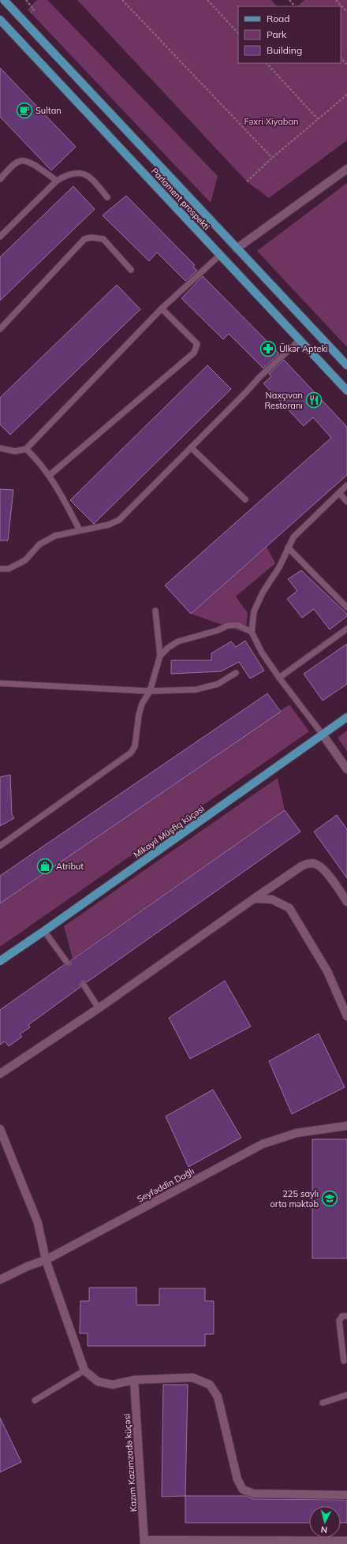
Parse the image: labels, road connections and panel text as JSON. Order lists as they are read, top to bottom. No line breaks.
{"streets":{"main road":["Parlament prospekti","Mikayıl Müşfiq küçəsi"],"street":["Seyfəddin Dağlı","Kazım Kazımzadə küçəsi"]},"parks":["Fəxri Xiyaban"],"places":{"cafe":["Sultan"],"pharmacy":["Ülkər Apteki"],"restaurant":["Naxçıvan Restoranı"],"shop":["Atribut"],"school or university":["225 saylı orta məktəb"]},"legend":["Road","Park","Building"],"north":"bottom"}
